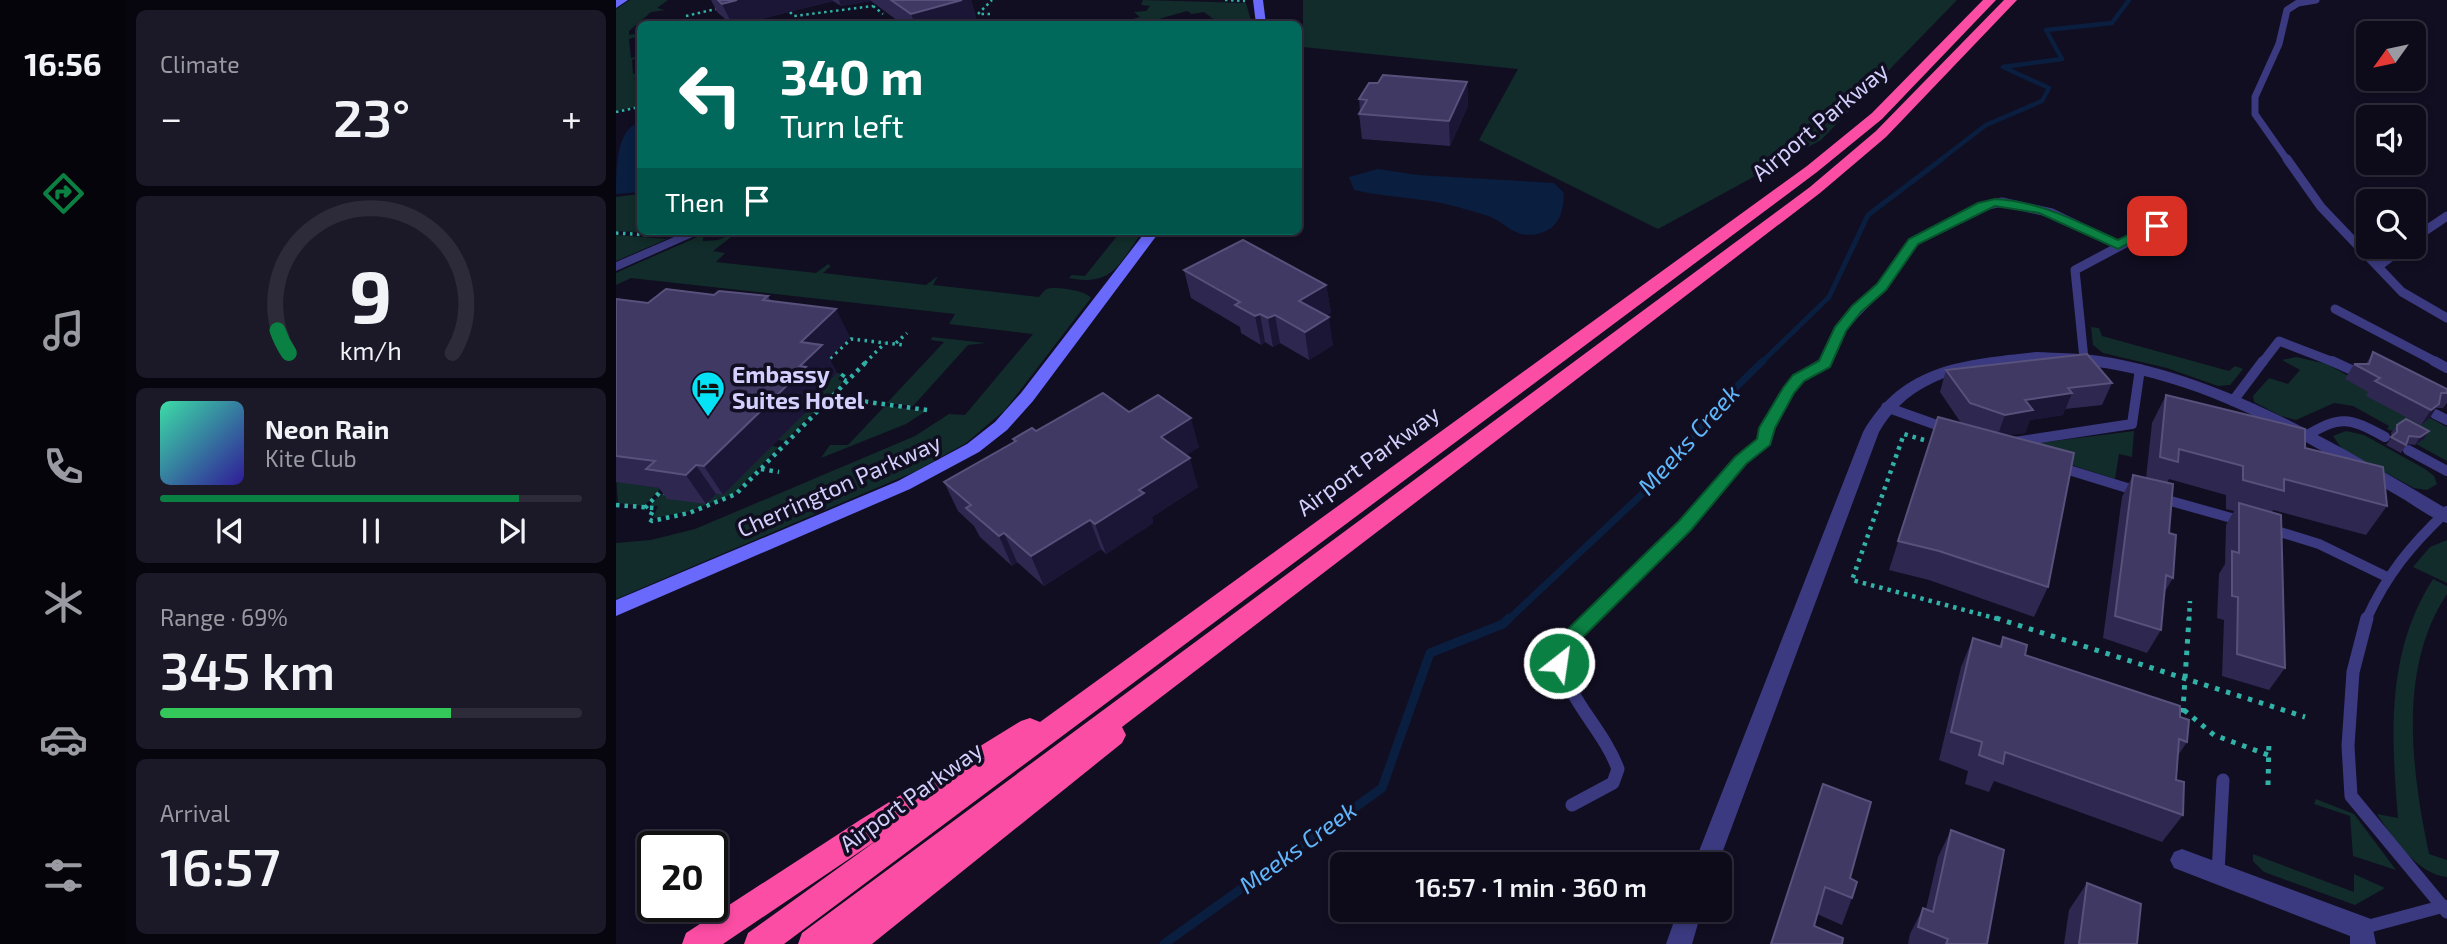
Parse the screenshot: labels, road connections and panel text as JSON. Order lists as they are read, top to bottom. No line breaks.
{"streets":{"highway":["Airport Parkway"],"street":["Cherrington Parkway"]},"water":["Meeks Creek"],"places":{"hotel":["Embassy Suites Hotel"]},"north":"bottom left","page":{"tabs":"16:56","tile":["Climate",["Range · 69%","345 km"],["Arrival","16:57"]],"turn":["340 m","Turn left"],"heat":["−","23°","+"],"then":"Then","song":["Neon Rain","Kite Club"],"limit":"20","trip":"16:57 · 1 min · 360 m","gauge":["9","km/h"]}}
